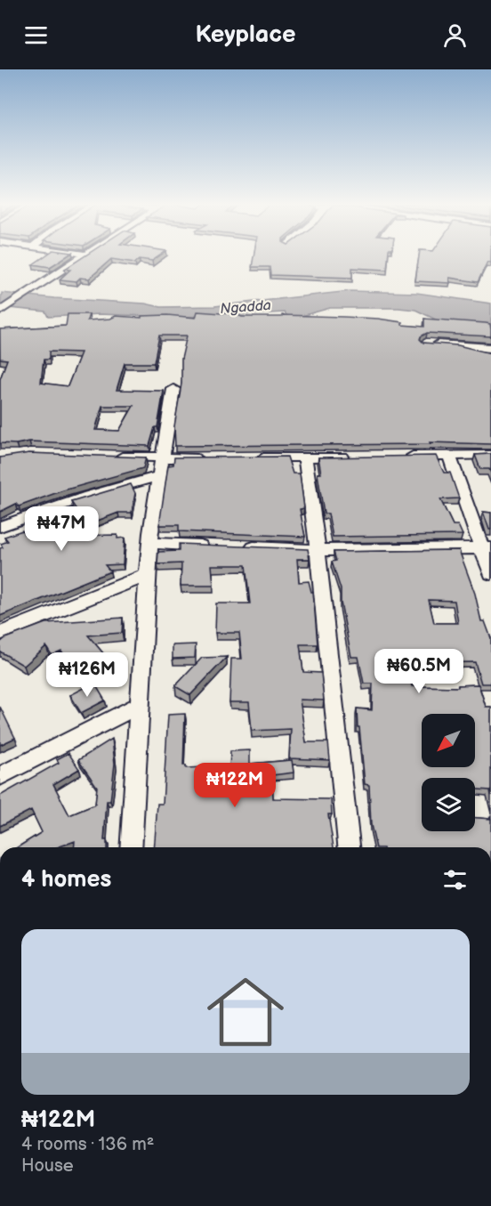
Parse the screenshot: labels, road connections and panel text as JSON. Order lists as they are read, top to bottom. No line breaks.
{"water":["Ngadda"],"north":"bottom left","page":{"header":"Keyplace","price":["₦47M","₦60.5M","₦126M","₦122M"],"heading":"4 homes","list":[{"name":"₦122M","note":"4 rooms · 136 m² · House"}]}}
